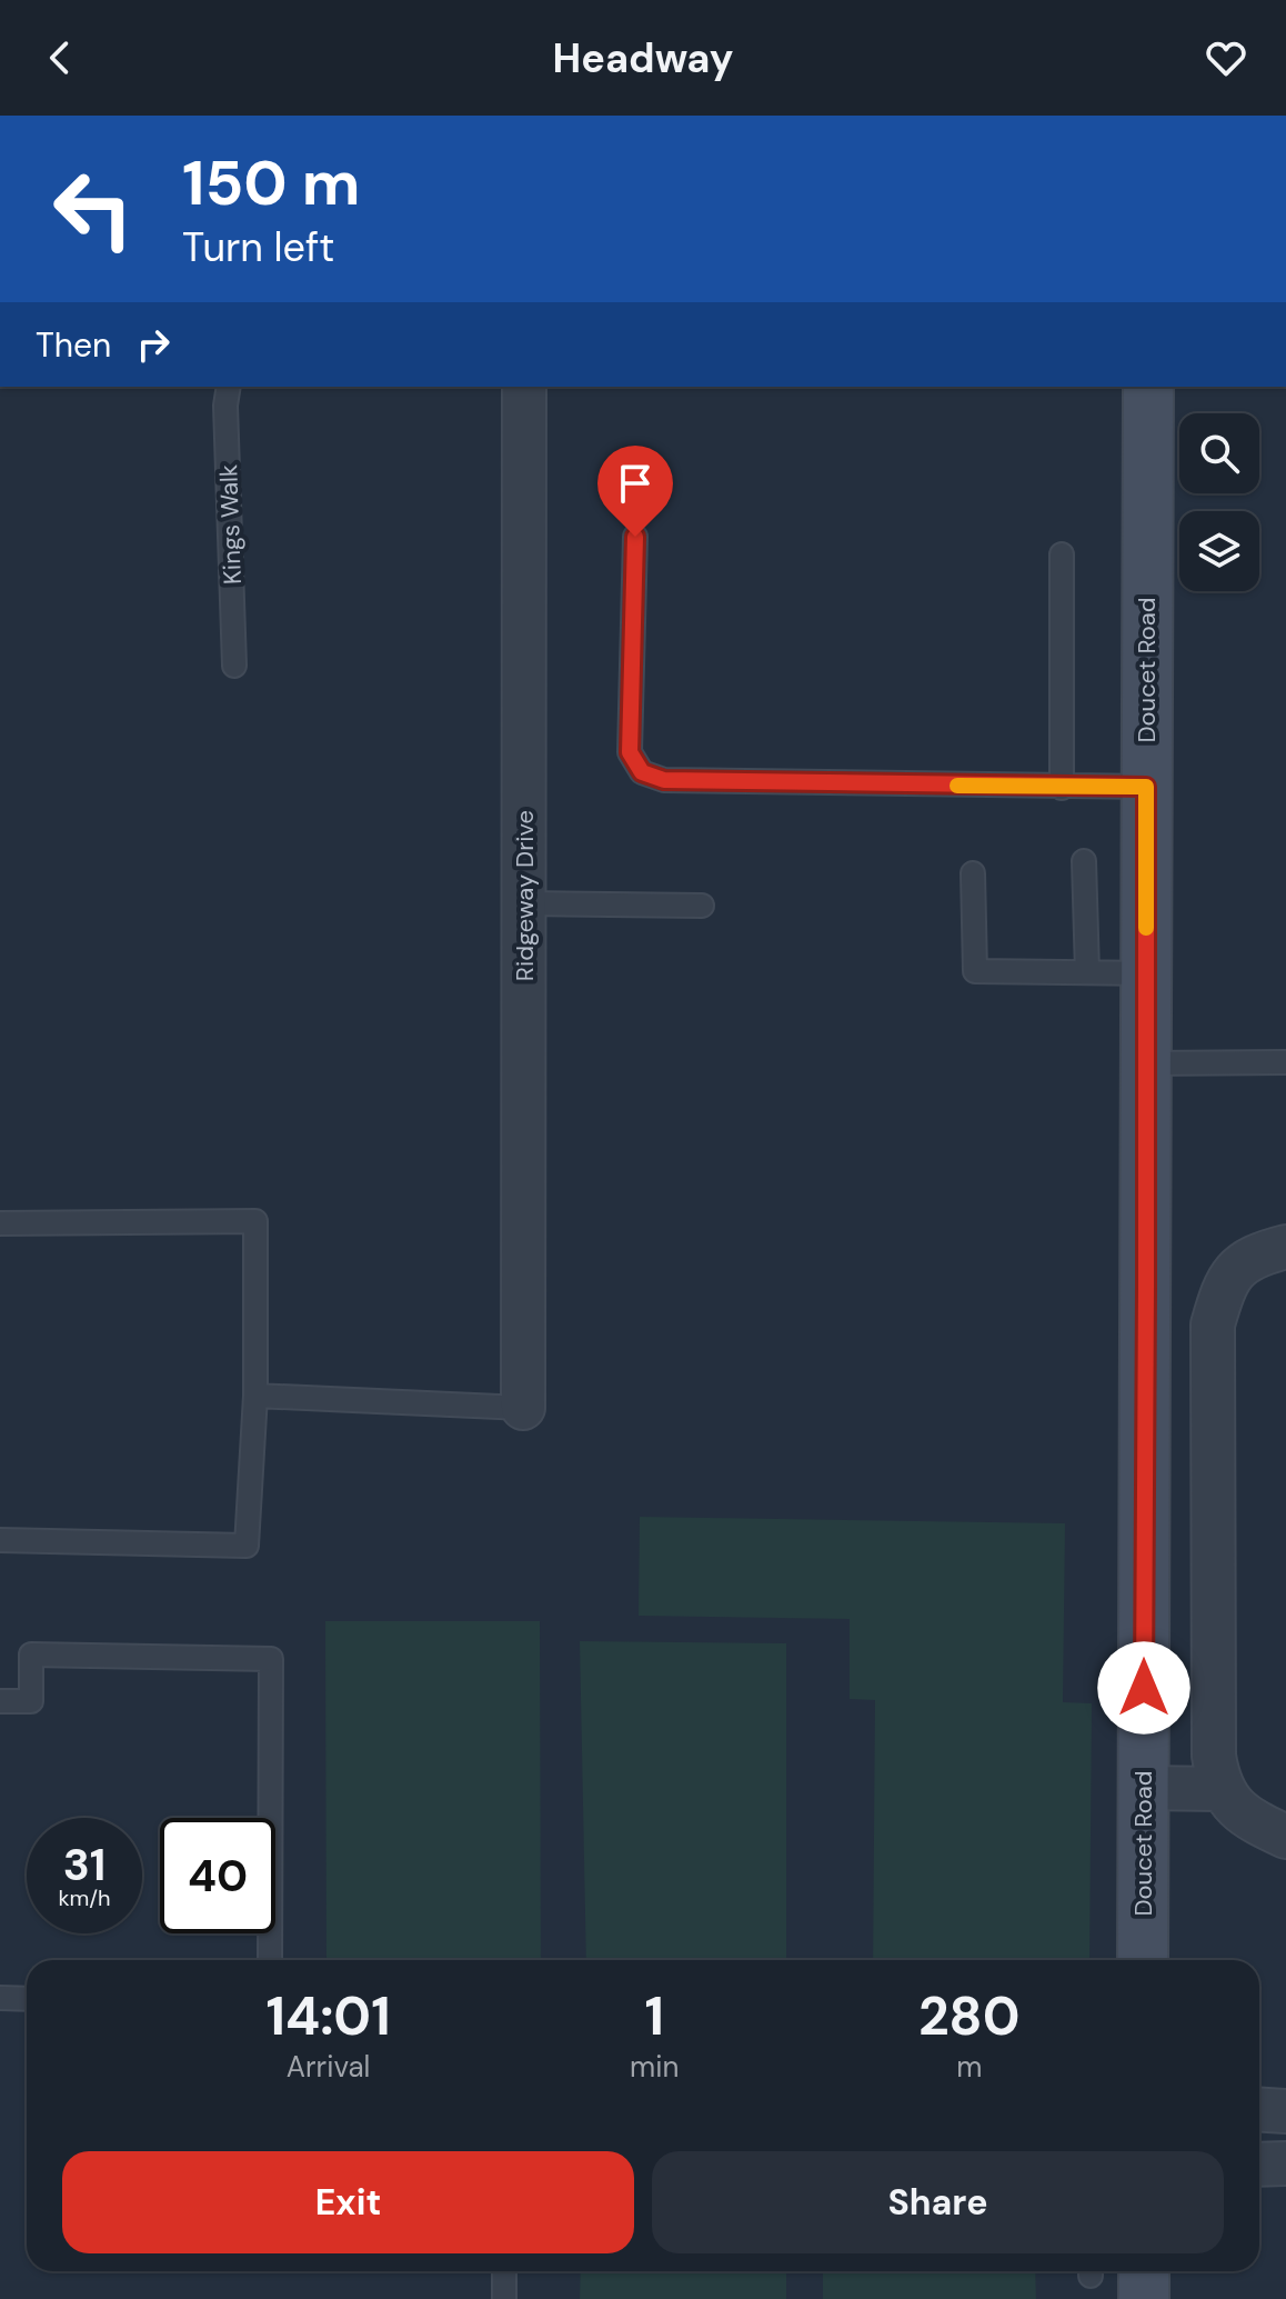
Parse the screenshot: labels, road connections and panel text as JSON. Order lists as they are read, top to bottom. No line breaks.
{"streets":{"street":["Doucet Road","Ridgeway Drive"],"lane":["Kings Walk"]},"page":{"header":"Headway","turn":["150 m","Turn left"],"then":"Then","speed":"31 km/h","limit":"40","eta":["14:01","Arrival","1","min","280","m"],"buttons":["Exit","Share"]}}
